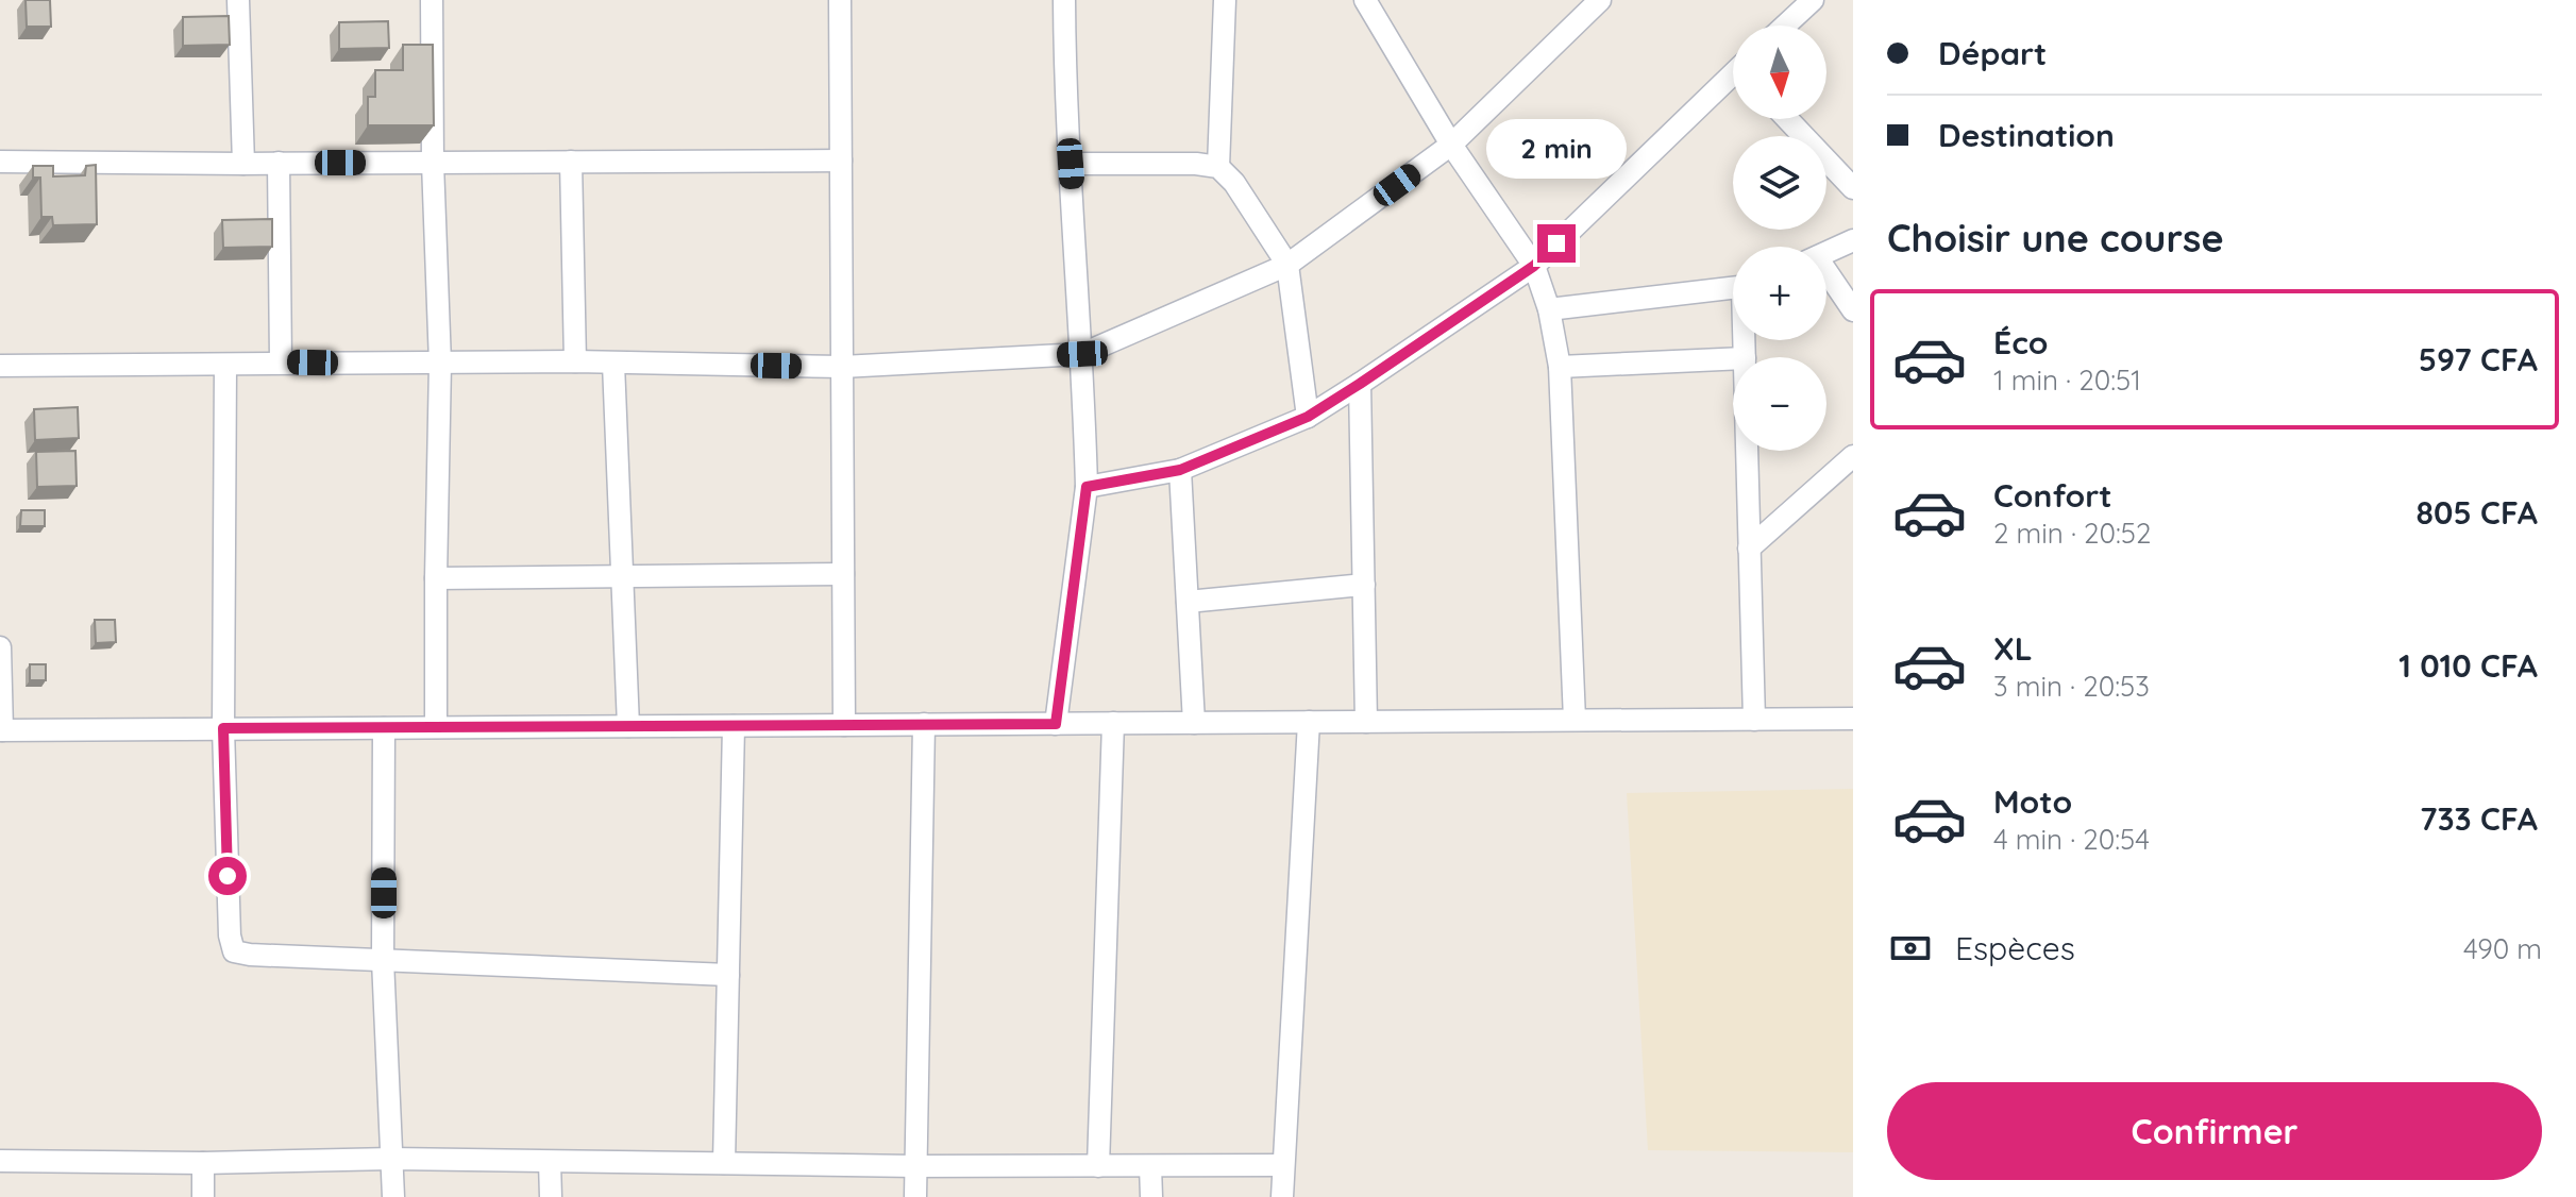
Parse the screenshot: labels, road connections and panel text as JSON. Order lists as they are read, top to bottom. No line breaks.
{"north":"bottom","page":{"banner":["Départ","Destination"],"map_buttons":["+","−"],"bubble":"2 min","heading":"Choisir une course","list":[{"name":"Éco","note":"1 min · 20:51","value":"597 CFA"},{"name":"Confort","note":"2 min · 20:52","value":"805 CFA"},{"name":"XL","note":"3 min · 20:53","value":"1 010 CFA"},{"name":"Moto","note":"4 min · 20:54","value":"733 CFA"}],"pay":["Espèces","490 m"],"buttons":"Confirmer"}}
